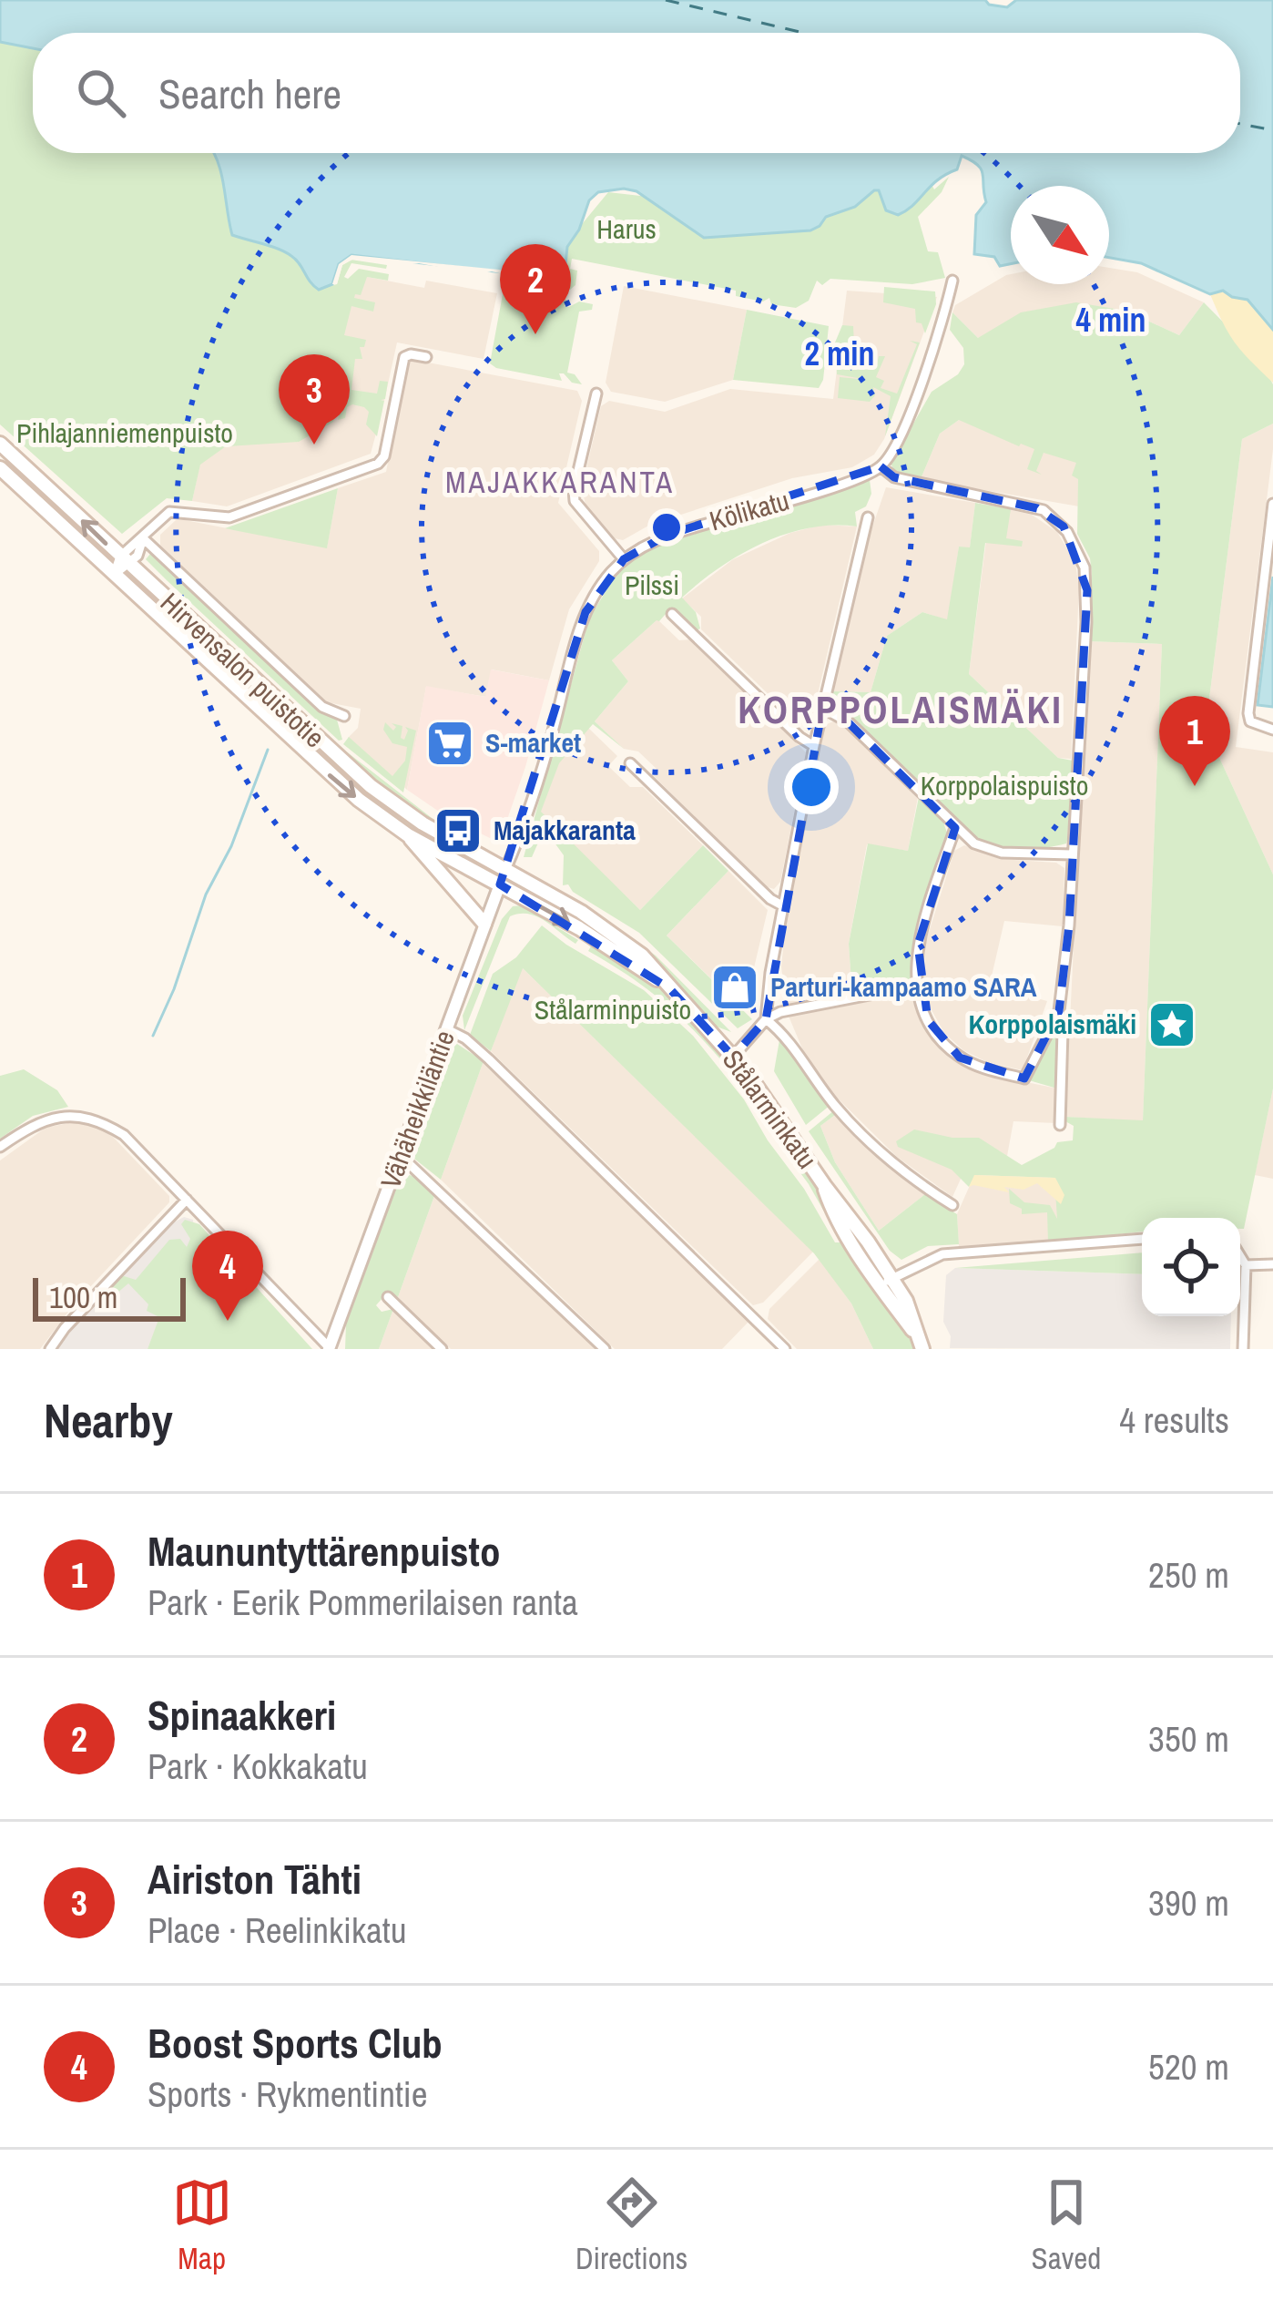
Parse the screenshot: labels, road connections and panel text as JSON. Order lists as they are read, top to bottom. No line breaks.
{"streets":{"main road":["Hirvensalon puistotie","Vähäheikkiläntie","Stålarminkatu"],"street":["Kölikatu"]},"crossings":[["Kölikatu","Hirvensalon puistotie"],["Kölikatu","Vähäheikkiläntie"],["Kölikatu","Stålarminkatu"],["Hirvensalon puistotie","Vähäheikkiläntie"],["Hirvensalon puistotie","Stålarminkatu"],["Vähäheikkiläntie","Stålarminkatu"]],"districts":["MAJAKKARANTA","KORPPOLAISMÄKI"],"parks":["Harus","Pihlajanniemenpuisto","Pilssi","Korppolaispuisto","Stålarminpuisto"],"places":{"supermarket":["S-market"],"bus stop":["Majakkaranta"],"shop":["Parturi-kampaamo SARA"],"place":["Korppolaismäki"]},"scale_bar":"100 m","north":"bottom right","page":{"search":"Search here","pins":["2","3","1","4"],"scale":"100 m","heading":["Nearby","4 results"],"list":[{"mark":"1","name":"Maununtyttärenpuisto","note":"Park · Eerik Pommerilaisen ranta","value":"250 m"},{"mark":"2","name":"Spinaakkeri","note":"Park · Kokkakatu","value":"350 m"},{"mark":"3","name":"Airiston Tähti","note":"Place · Reelinkikatu","value":"390 m"},{"mark":"4","name":"Boost Sports Club","note":"Sports · Rykmentintie","value":"520 m"}],"nav":["Map","Directions","Saved"]},"rings":["4 min","2 min"]}
